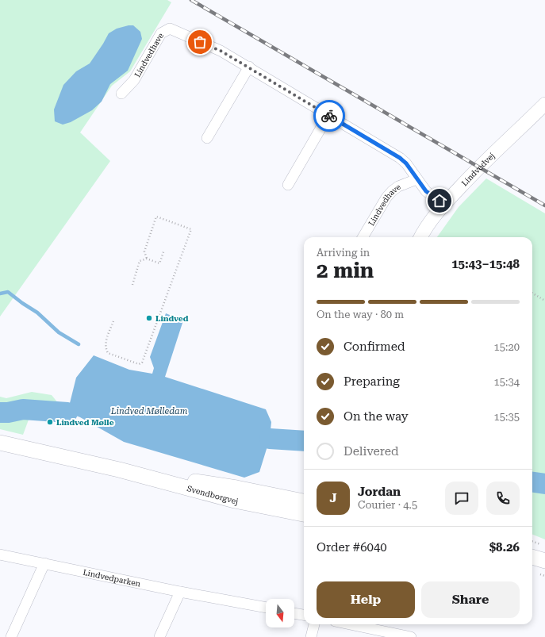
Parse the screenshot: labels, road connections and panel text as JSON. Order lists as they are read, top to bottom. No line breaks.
{"streets":{"main road":["Svendborgvej"],"street":["Lindvedhave","Lindvedvej","Lindvedparken"]},"crossings":[["Lindvedhave","Lindvedvej"]],"water":["Lindved Mølledam"],"places":["Lindved","Lindved Mølle"],"north":"bottom","page":{"heading":["2 min","Arriving in","15:43–15:48"],"panel":["Jordan","Courier · 4.5","Order #6040","$8.26"],"bar":"On the way · 80 m","list":[["Confirmed","15:20"],["Preparing","15:34"],["On the way","15:35"],"Delivered"],"round":"J","buttons":["Help","Share"]}}
